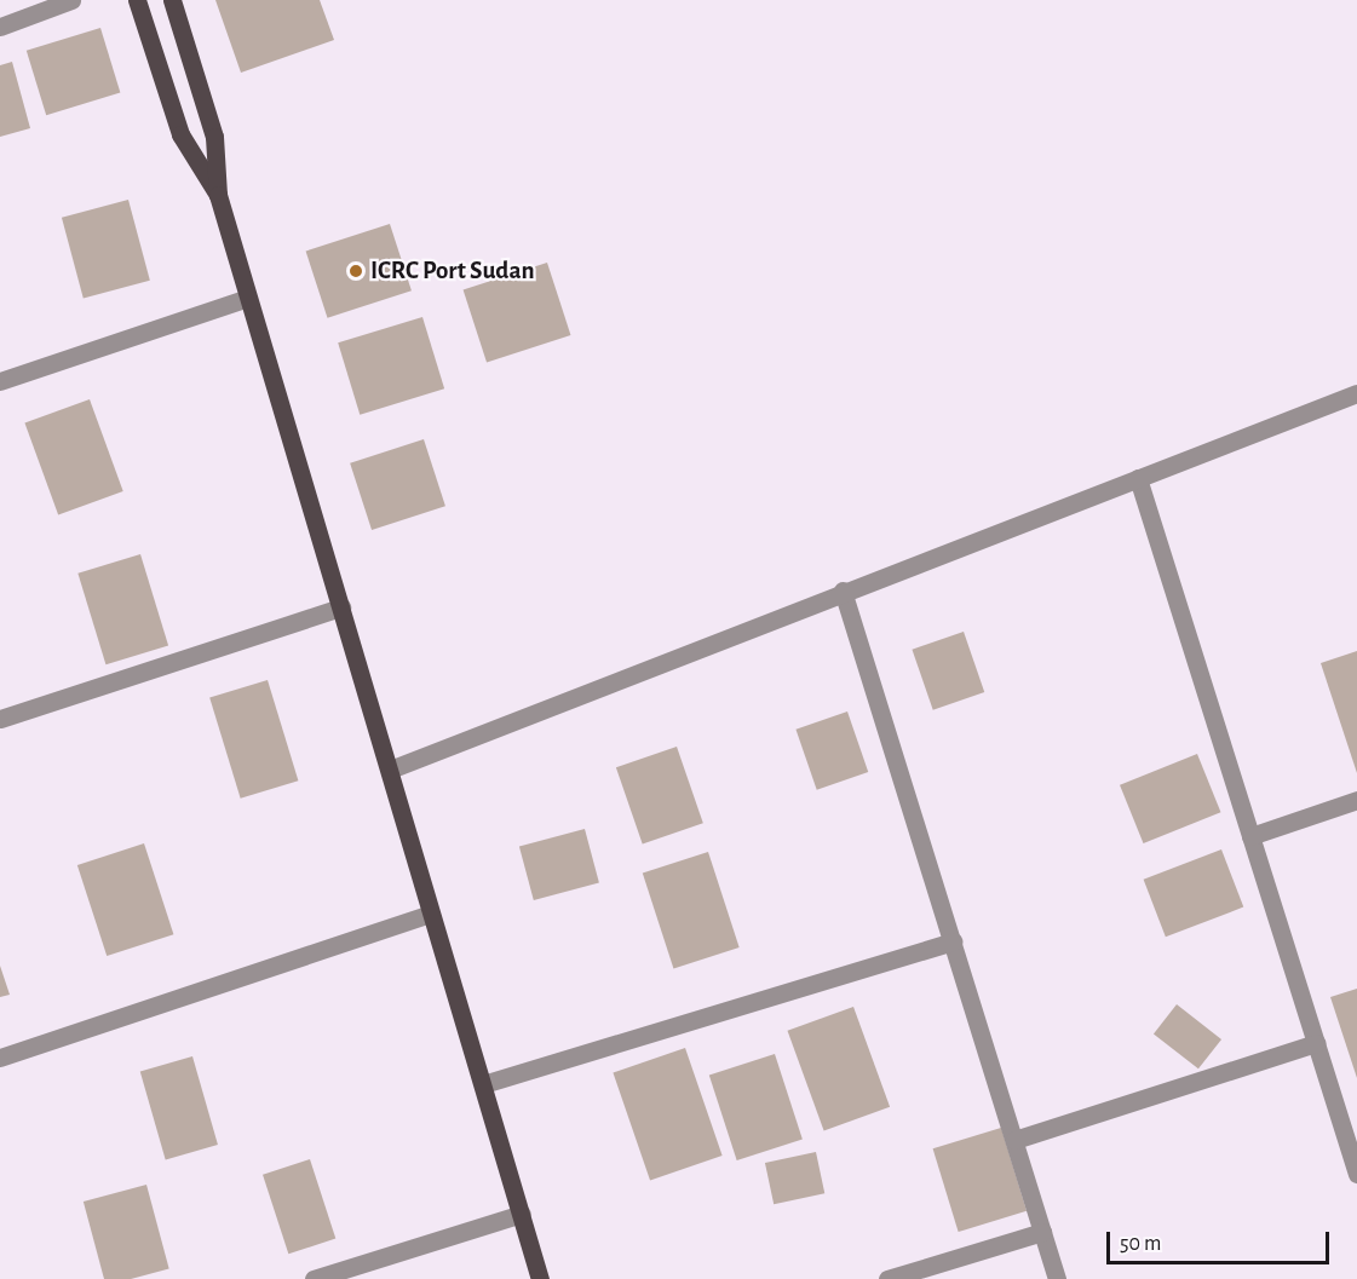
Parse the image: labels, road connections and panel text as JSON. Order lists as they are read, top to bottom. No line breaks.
{"places":["ICRC Port Sudan"],"scale_bar":"50 m"}
